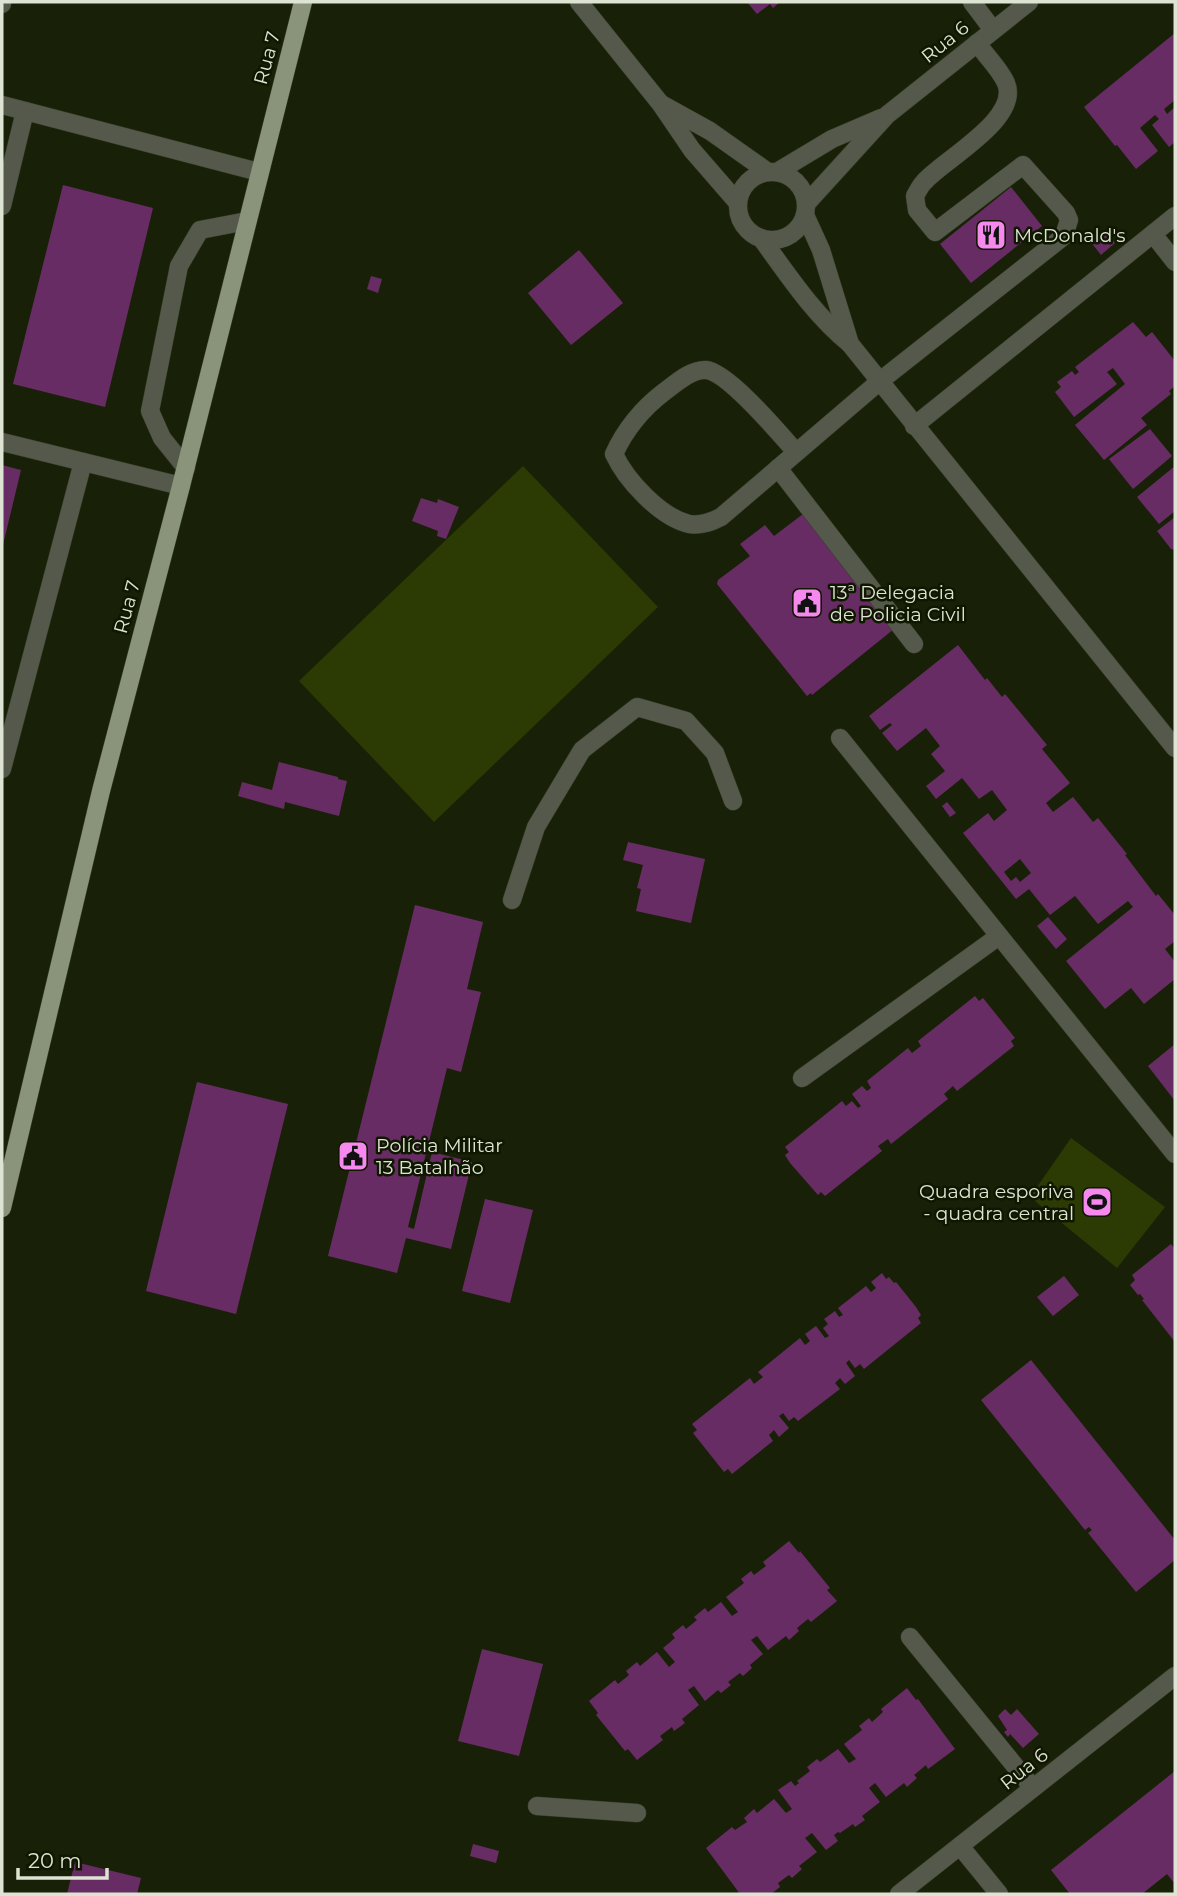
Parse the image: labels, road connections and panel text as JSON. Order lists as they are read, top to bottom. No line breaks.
{"streets":{"main road":["Rua 7"],"street":["Rua 6"]},"places":{"restaurant":["McDonald's"],"public building":["13ª Delegacia de Policia Civil","Polícia Militar 13 Batalhão"],"sports":["Quadra esporiva - quadra central"]},"scale_bar":"20 m"}
